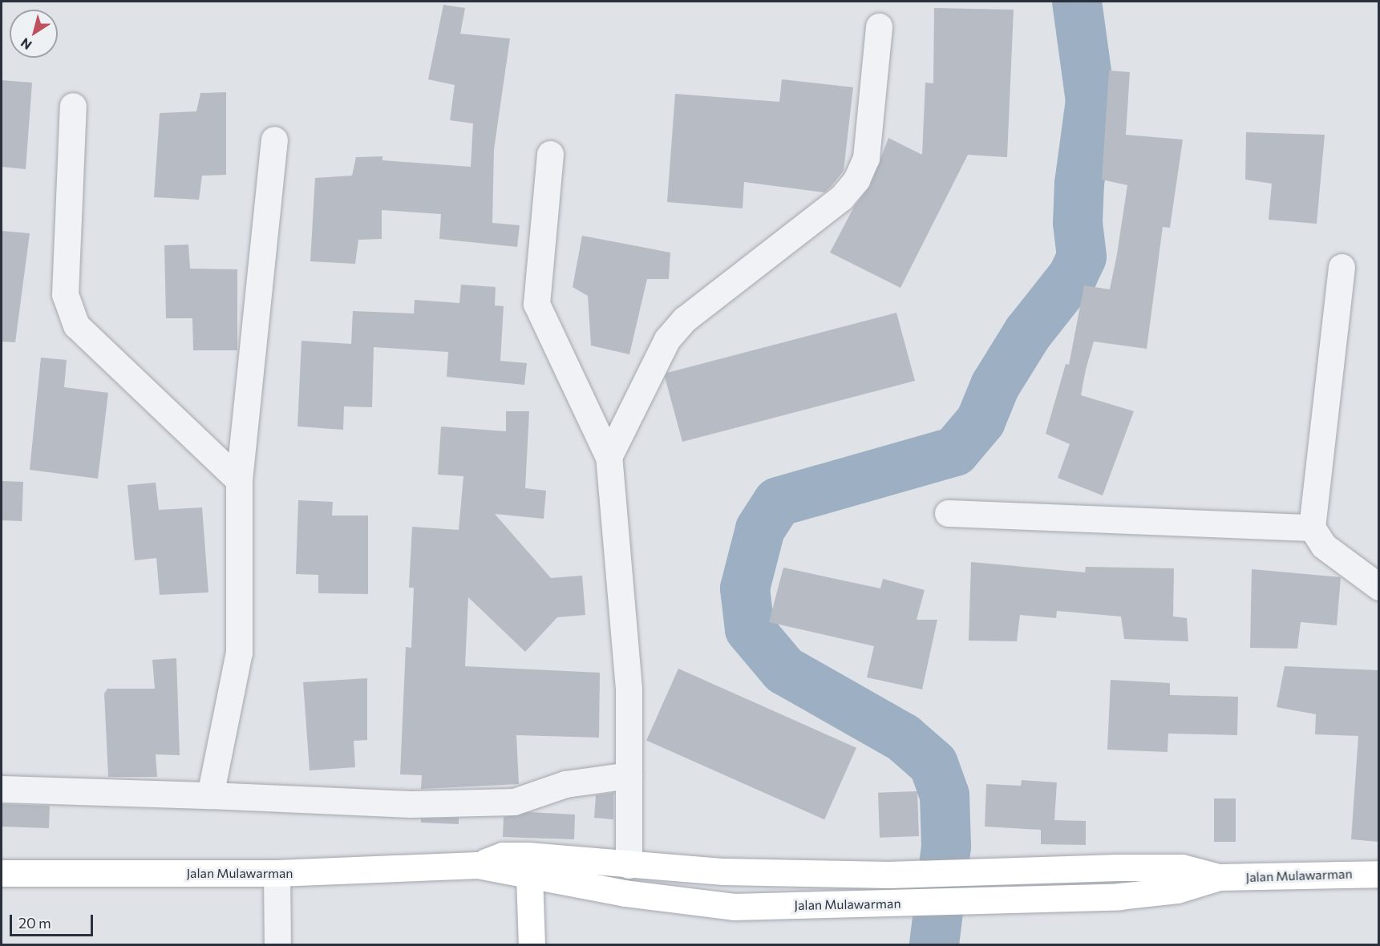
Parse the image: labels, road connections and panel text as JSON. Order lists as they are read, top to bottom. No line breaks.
{"streets":{"main road":["Jalan Mulawarman"]},"scale_bar":"20 m","north":"bottom left"}
